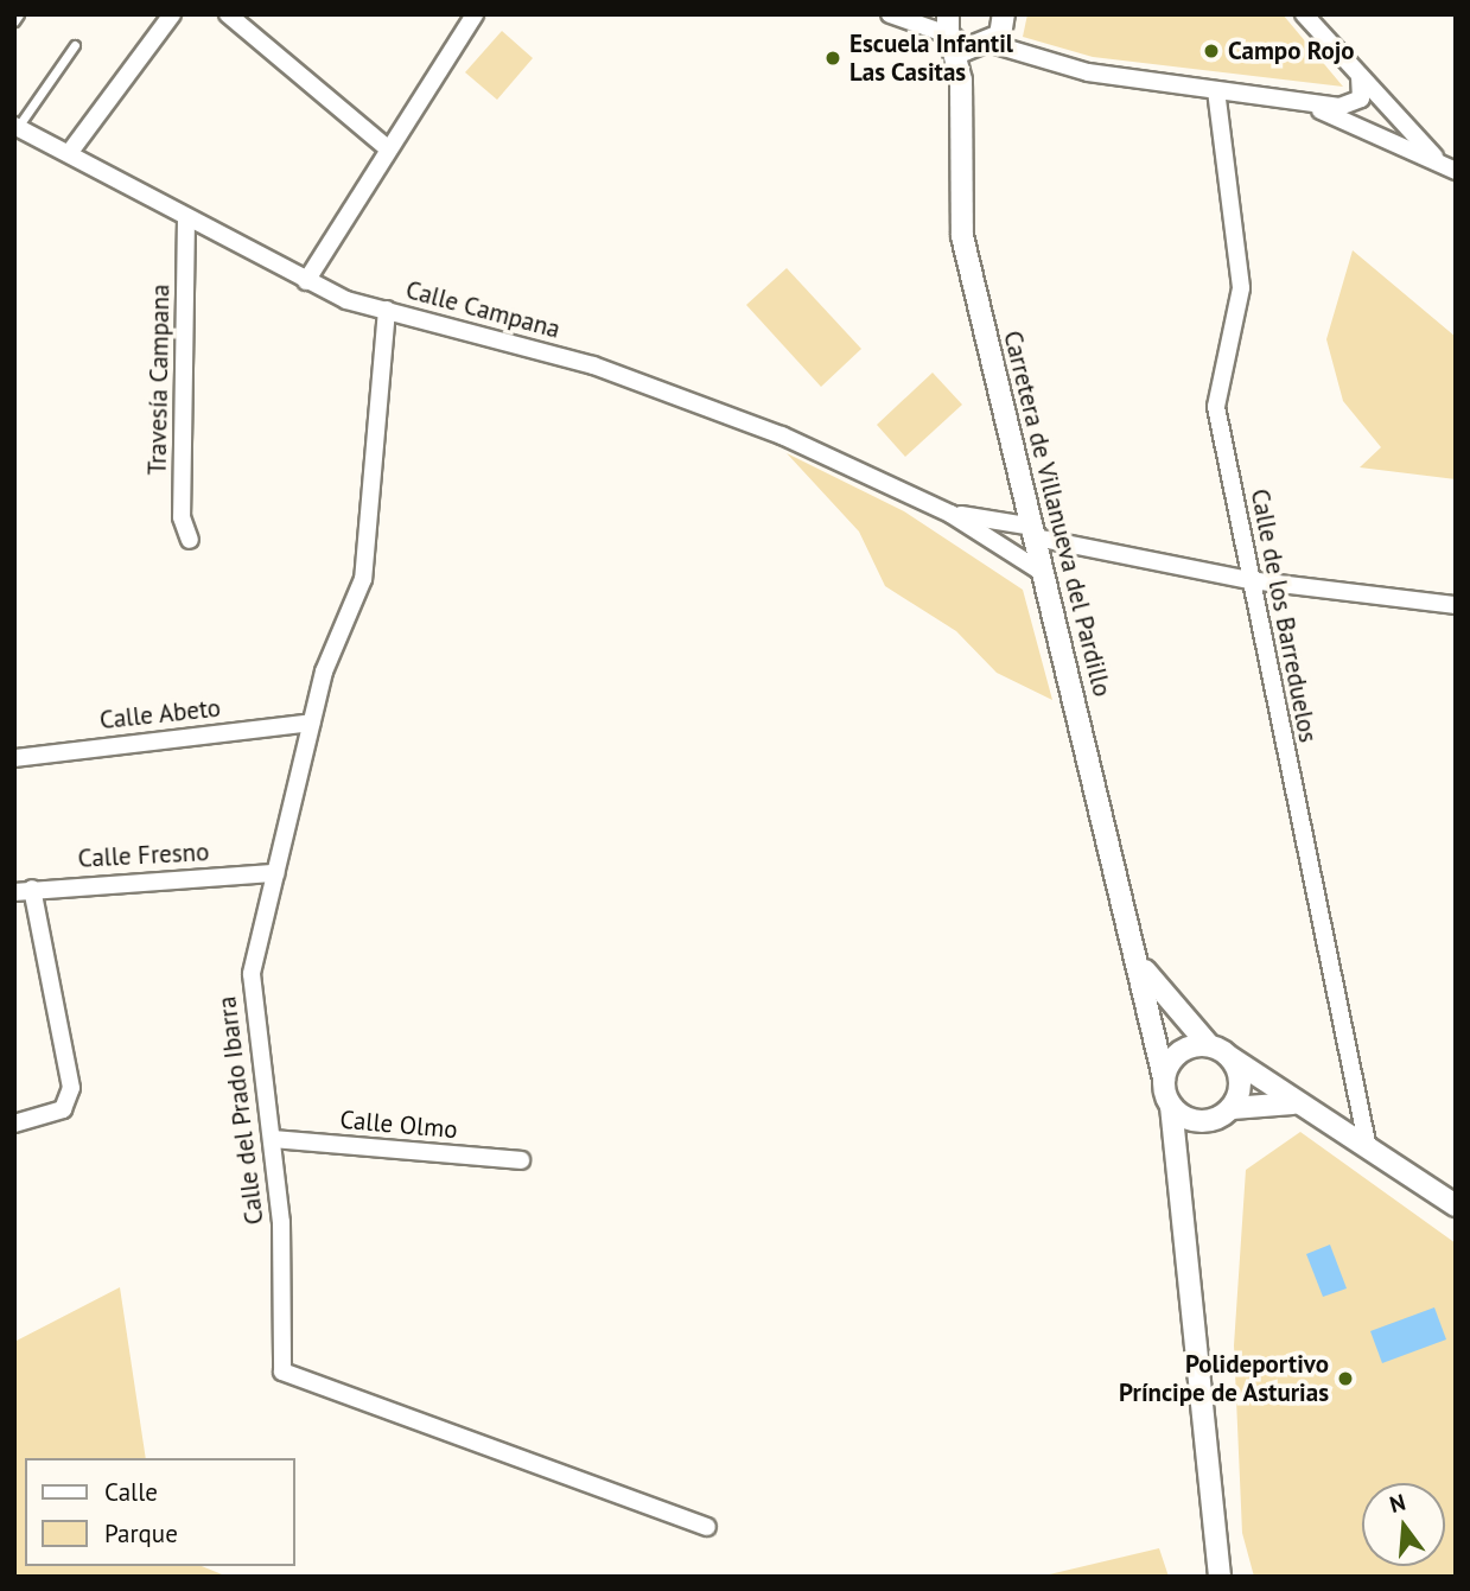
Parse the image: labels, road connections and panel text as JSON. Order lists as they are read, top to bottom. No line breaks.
{"streets":{"street":["Calle Campana","Travesía Campana","Carretera de Villanueva del Pardillo","Calle de los Barreduelos","Calle Abeto","Calle Fresno","Calle del Prado Ibarra","Calle Olmo"]},"crossings":[["Calle Campana","Travesía Campana"],["Calle Campana","Calle del Prado Ibarra"],["Calle Abeto","Calle del Prado Ibarra"],["Calle Fresno","Calle del Prado Ibarra"],["Calle del Prado Ibarra","Calle Olmo"]],"places":["Campo Rojo","Escuela Infantil Las Casitas","Polideportivo Príncipe de Asturias"],"legend":["Calle","Parque"],"north":"top"}
